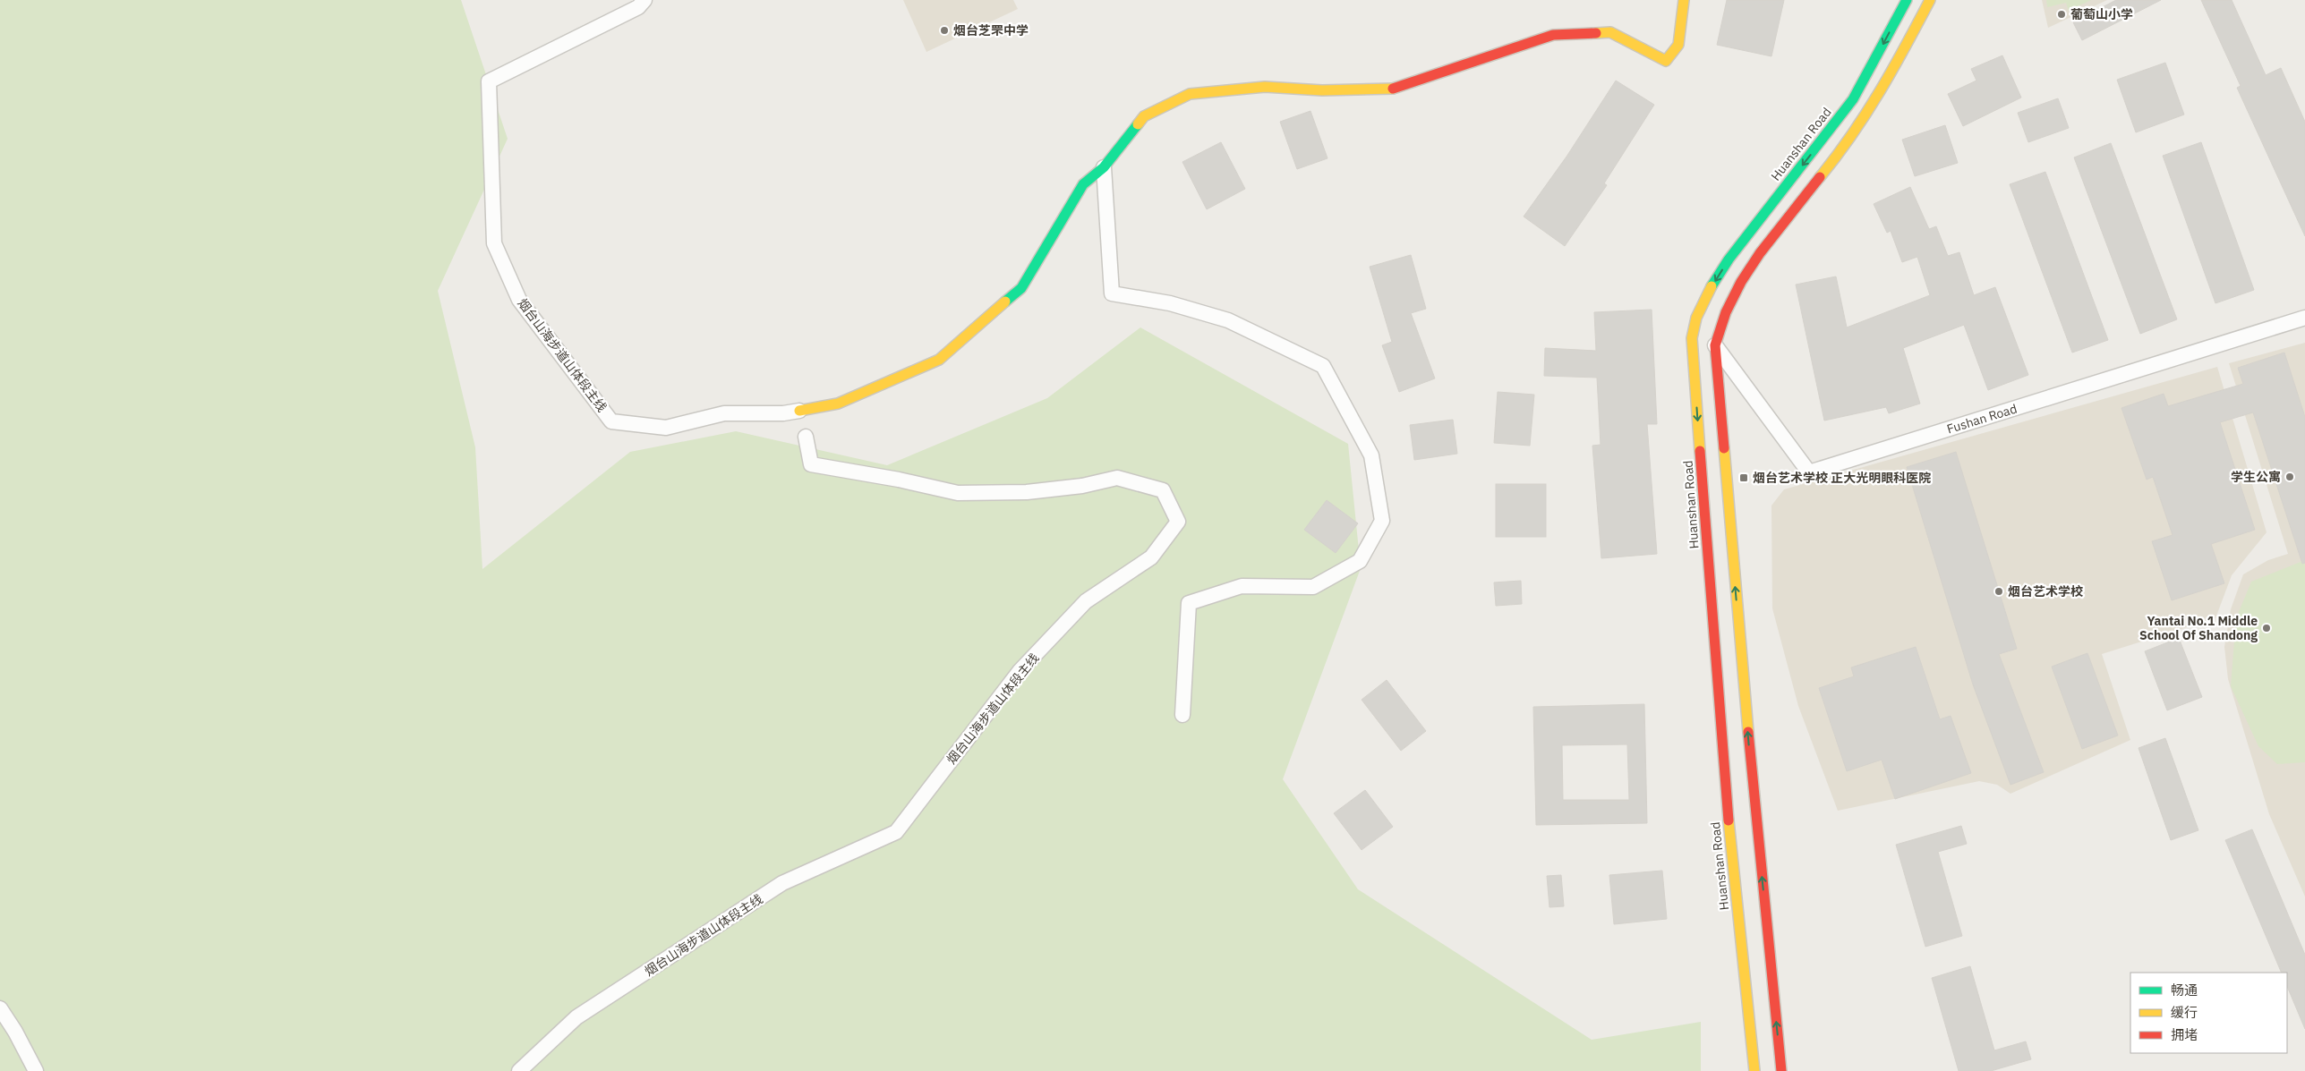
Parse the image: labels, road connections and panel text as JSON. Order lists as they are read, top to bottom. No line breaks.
{"streets":{"main road":["Huanshan Road"],"street":["烟台山海步道山体段主线","Fushan Road"]},"places":{"other":["葡萄山小学","烟台芝罘中学","学生公寓","烟台艺术学校","Yantai No.1 Middle School Of Shandong"],"transit":["烟台艺术学校 正大光明眼科医院"]},"legend":["畅通","缓行","拥堵"]}
